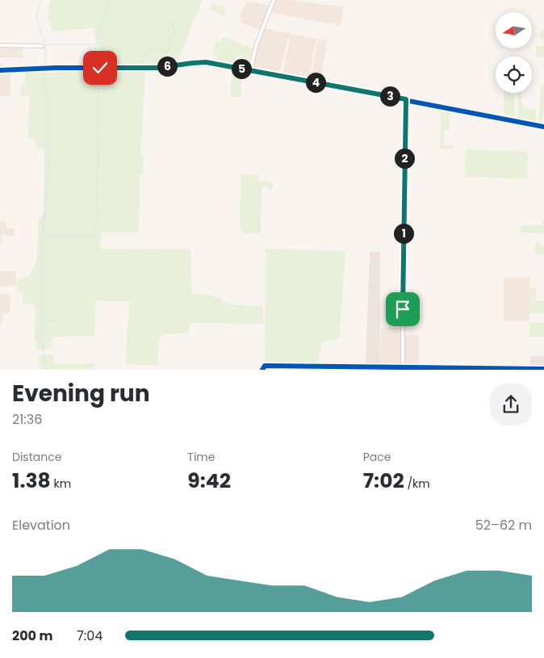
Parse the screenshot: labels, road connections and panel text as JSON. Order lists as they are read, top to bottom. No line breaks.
{"north":"left","page":{"pins":["6","5","4","3","2","1"],"heading":["Evening run","21:36"],"stats":[["Distance","1.38 km"],["Time","9:42"],["Pace","7:02 /km"]],"chart":["Elevation","52–62 m"],"list":[{"name":"200 m","note":"7:04"}]}}
